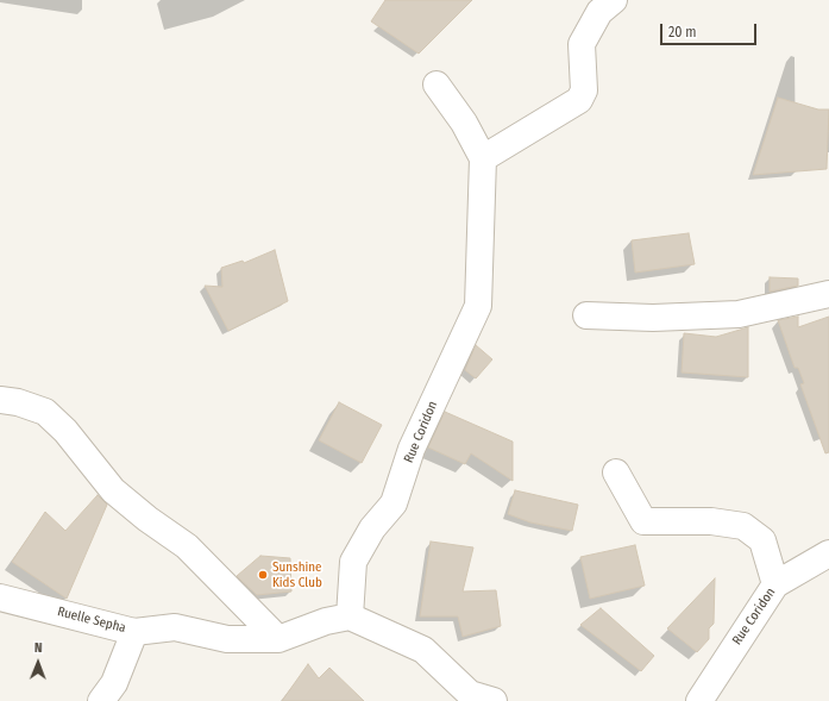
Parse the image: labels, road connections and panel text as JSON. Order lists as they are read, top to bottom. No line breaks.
{"streets":{"street":["Rue Coridon","Ruelle Sepha"]},"crossings":[["Rue Coridon","Ruelle Sepha"]],"places":["Sunshine Kids Club"],"scale_bar":"20 m","north":"top"}
